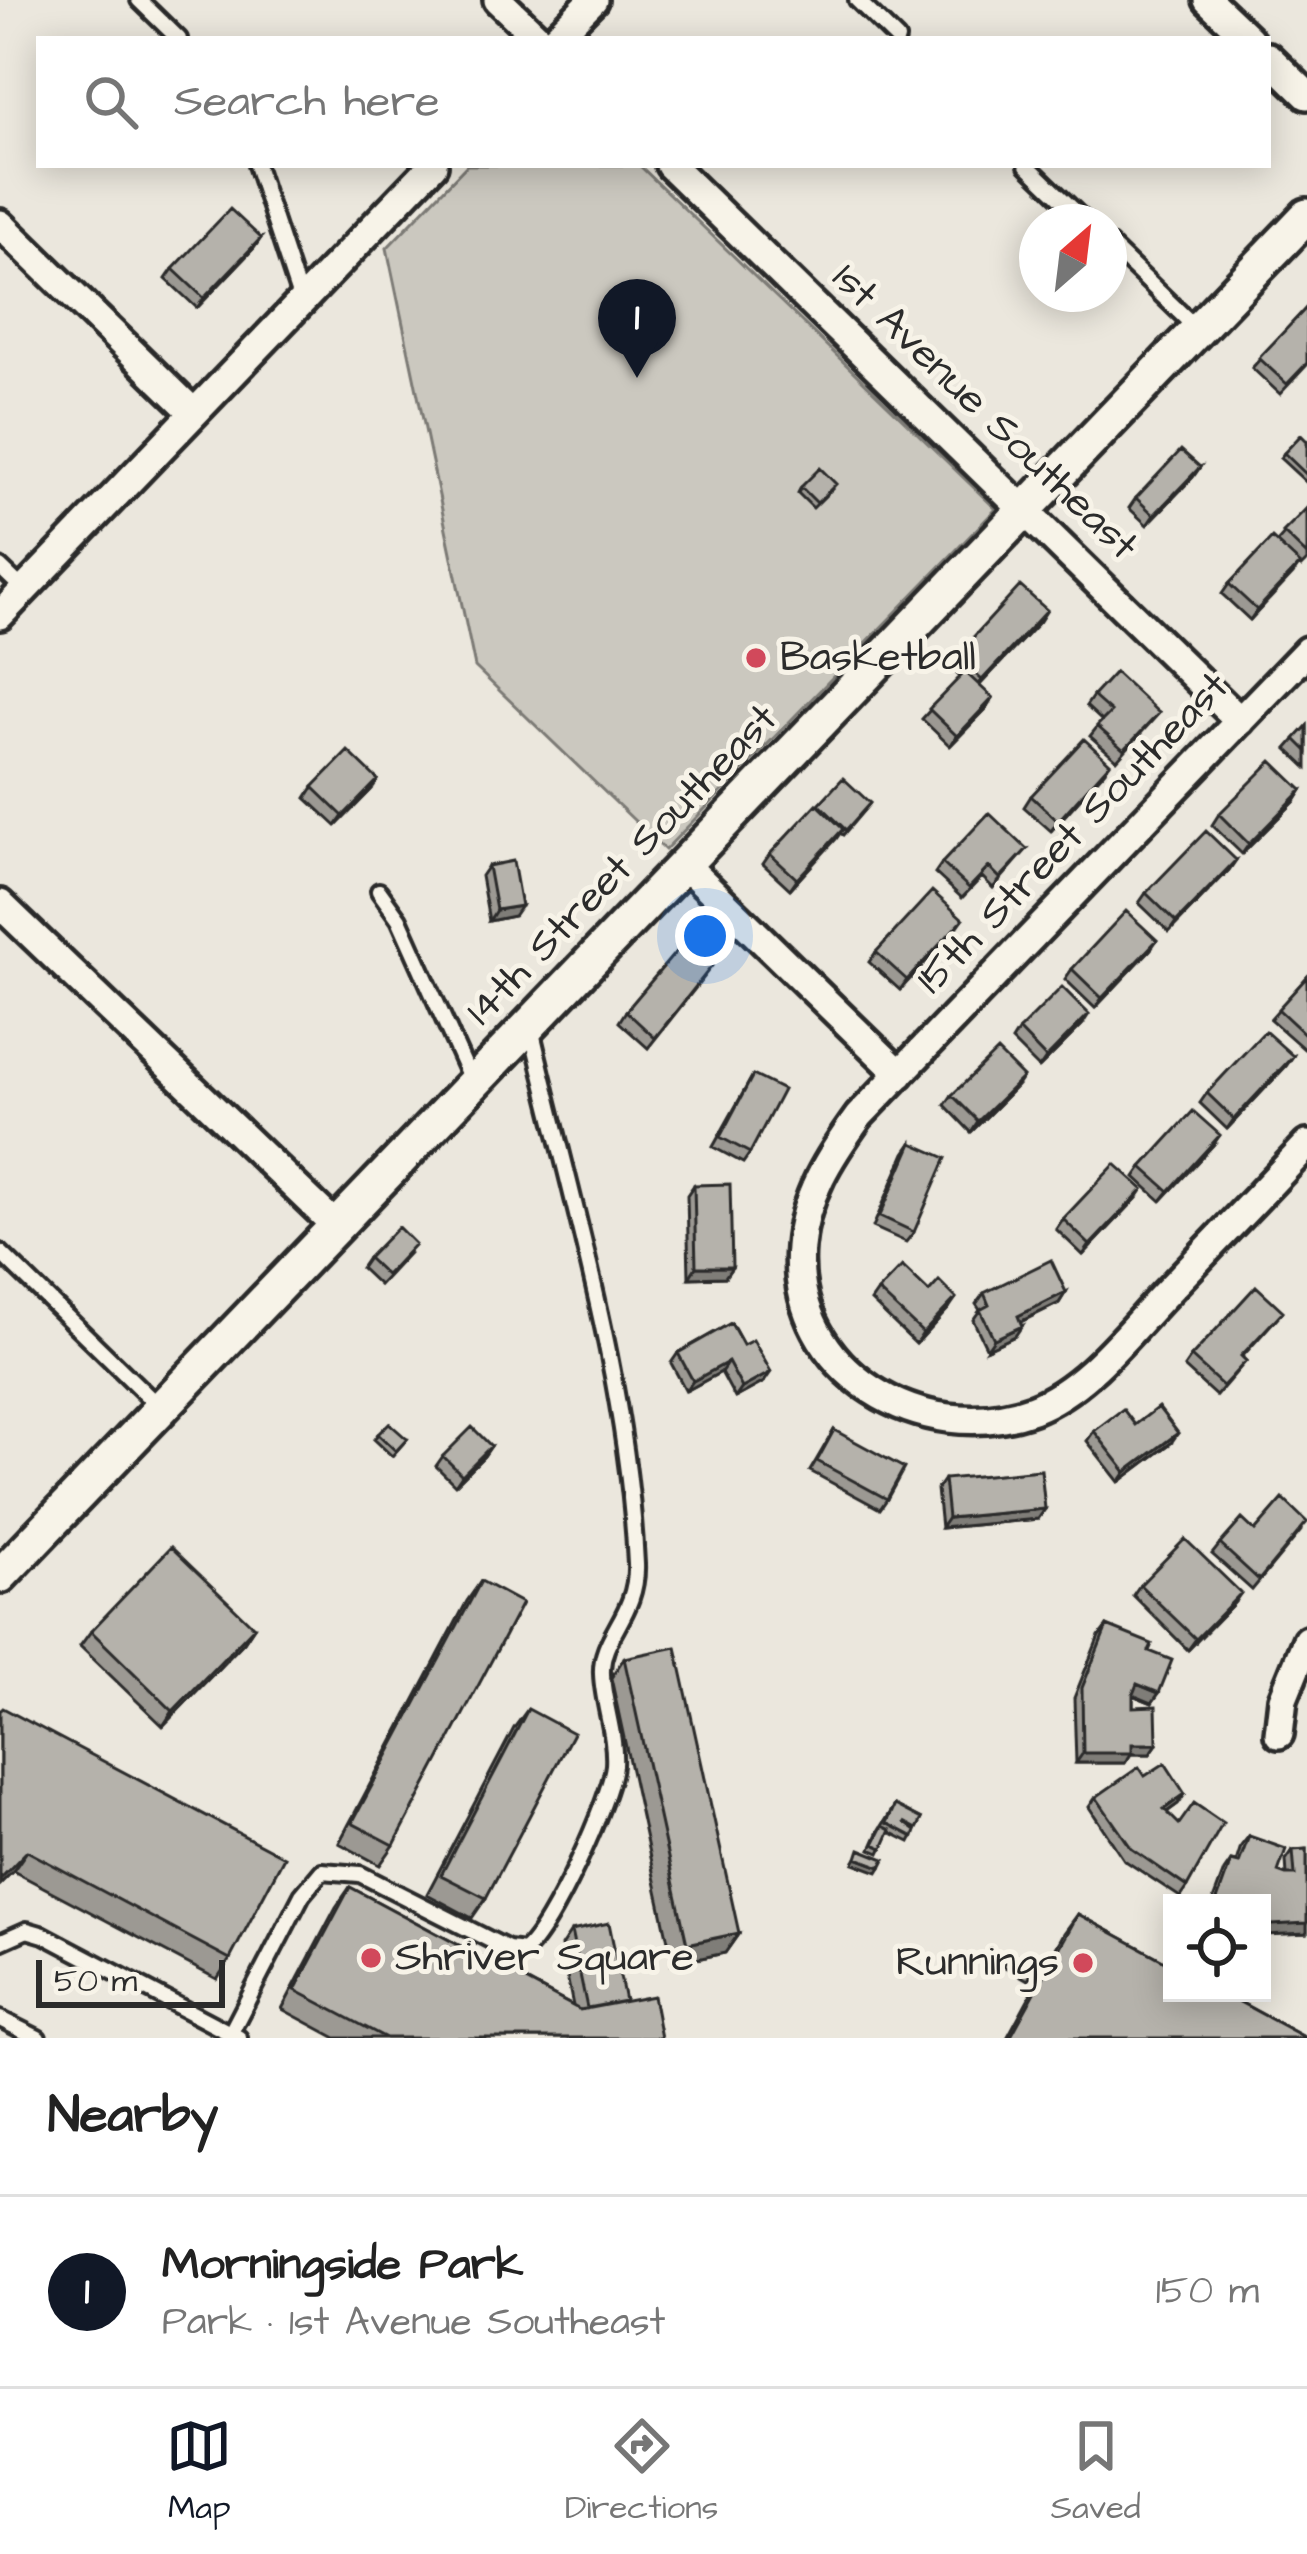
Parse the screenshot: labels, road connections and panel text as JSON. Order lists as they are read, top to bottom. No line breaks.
{"streets":{"street":["1st Avenue Southeast","15th Street Southeast","14th Street Southeast"]},"crossings":[["1st Avenue Southeast","15th Street Southeast"],["1st Avenue Southeast","14th Street Southeast"]],"places":["Basketball","Shriver Square","Runnings"],"scale_bar":"50 m","north":"top right","page":{"search":"Search here","pins":"1","scale":"50 m","heading":"Nearby","list":[{"mark":"1","name":"Morningside Park","note":"Park · 1st Avenue Southeast","value":"150 m"}],"nav":["Map","Directions","Saved"]}}
